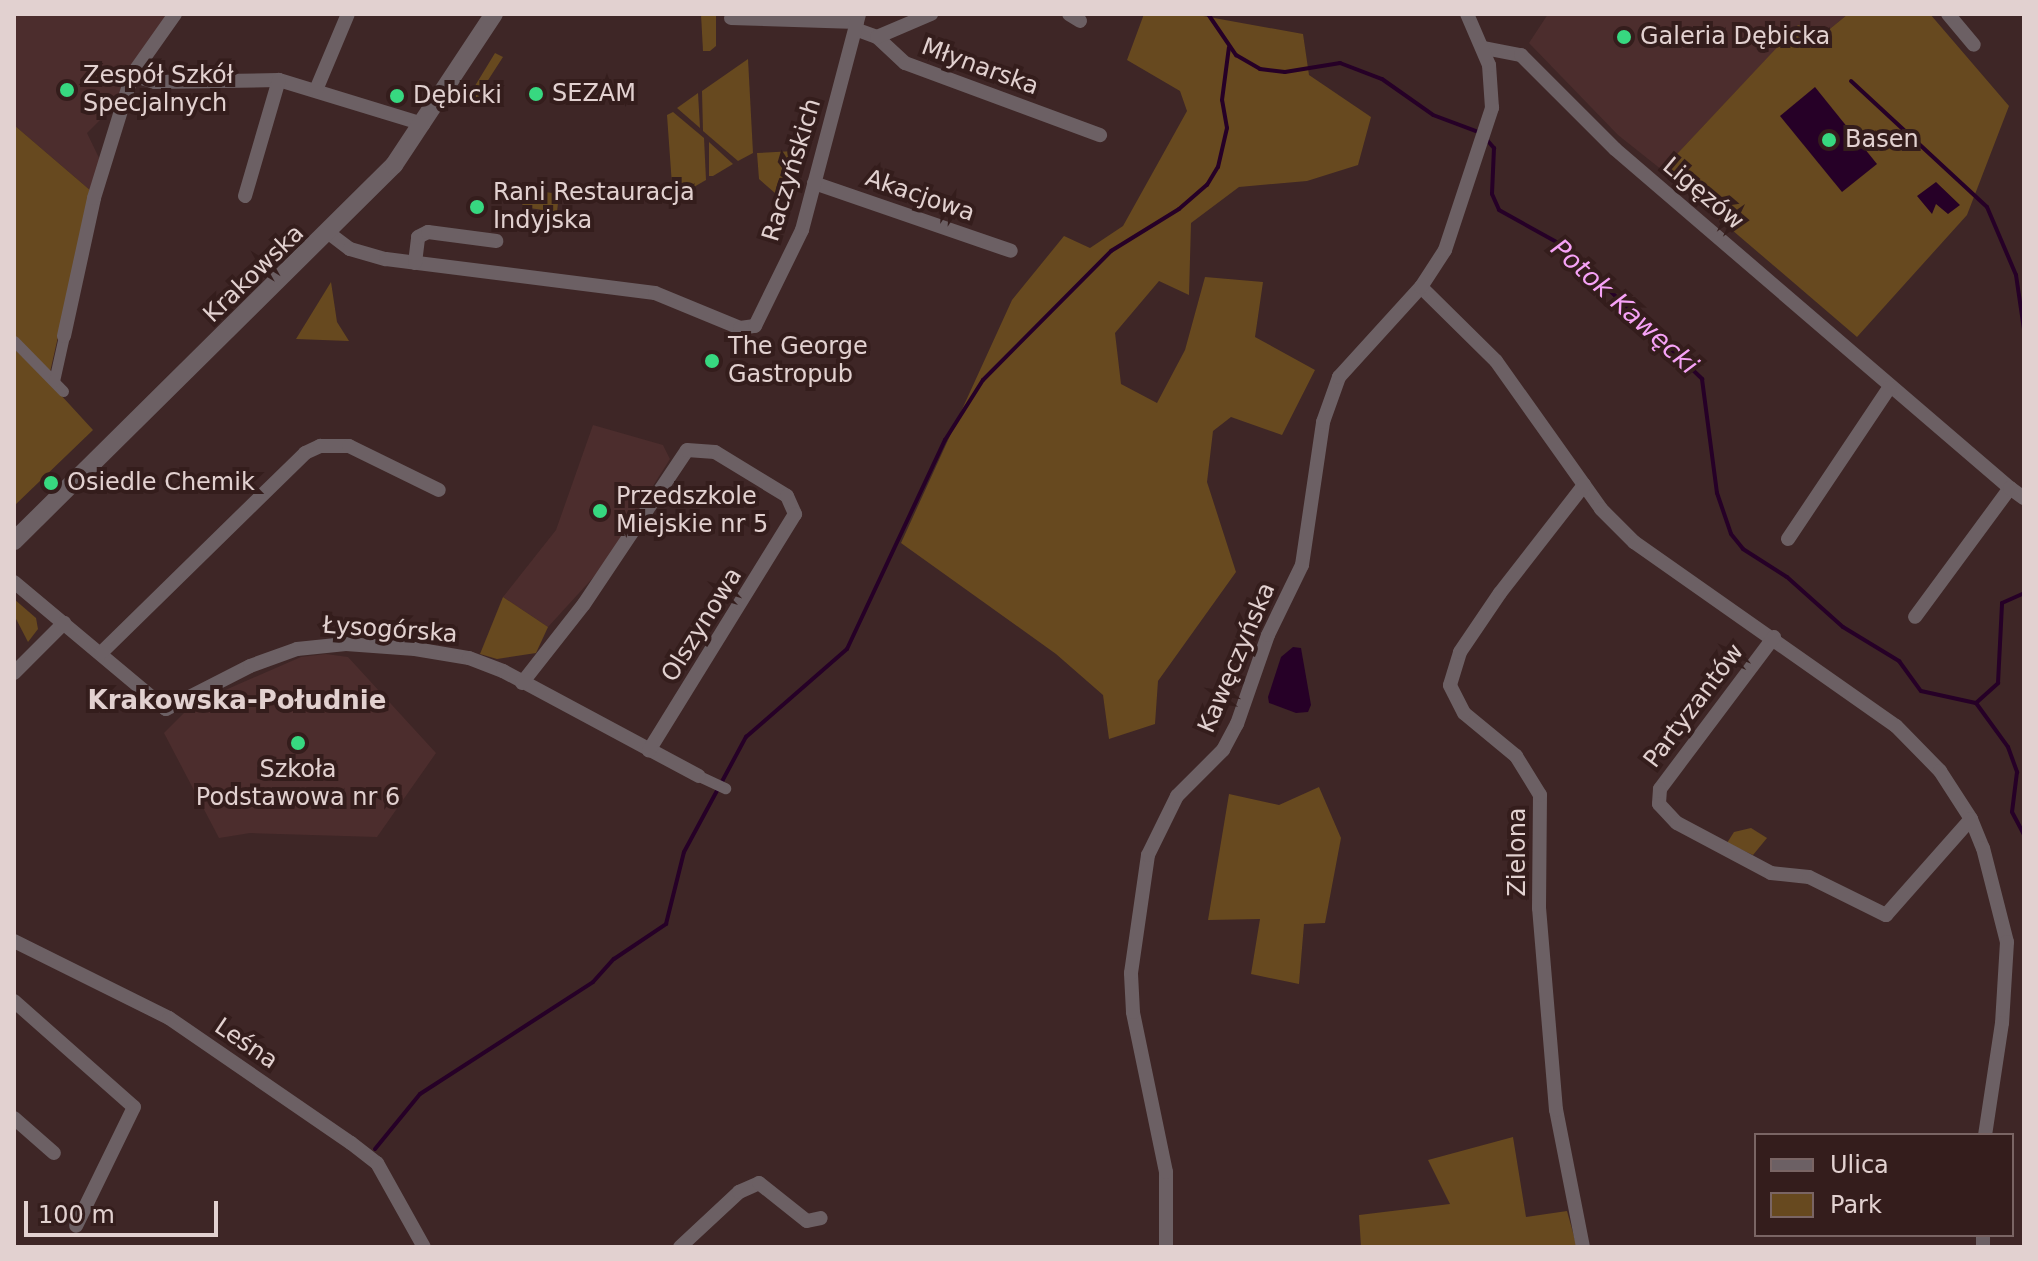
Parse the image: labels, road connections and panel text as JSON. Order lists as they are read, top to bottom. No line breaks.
{"streets":{"street":["Młynarska","Raczyńskich","Ligęzów","Akacjowa","Krakowska","Olszynowa","Łysogórska","Kawęczyńska","Partyzantów","Zielona","Leśna"]},"crossings":[["Młynarska","Raczyńskich"],["Raczyńskich","Akacjowa"],["Ligęzów","Kawęczyńska"],["Olszynowa","Łysogórska"],["Kawęczyńska","Partyzantów"],["Partyzantów","Zielona"]],"districts":["Krakowska-Południe"],"water":["Potok Kawęcki"],"places":["Galeria Dębicka","Zespół Szkół Specjalnych","SEZAM","Dębicki","Basen","Rani Restauracja Indyjska","The George Gastropub","Osiedle Chemik","Przedszkole Miejskie nr 5","Szkoła Podstawowa nr 6"],"legend":["Ulica","Park"],"scale_bar":"100 m"}
